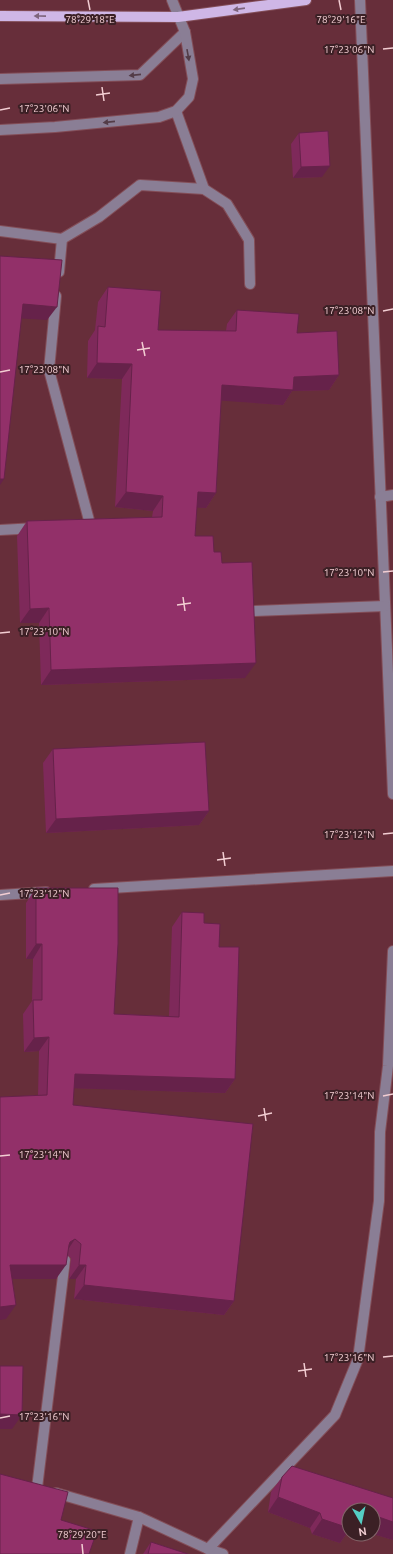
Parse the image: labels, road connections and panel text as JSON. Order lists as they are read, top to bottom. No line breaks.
{"north":"bottom","coordinates":["78°29'18\"E","78°29'16\"E","17°23'06\"N","17°23'08\"N","17°23'10\"N","17°23'12\"N","17°23'14\"N","17°23'16\"N","78°29'20\"E"]}
